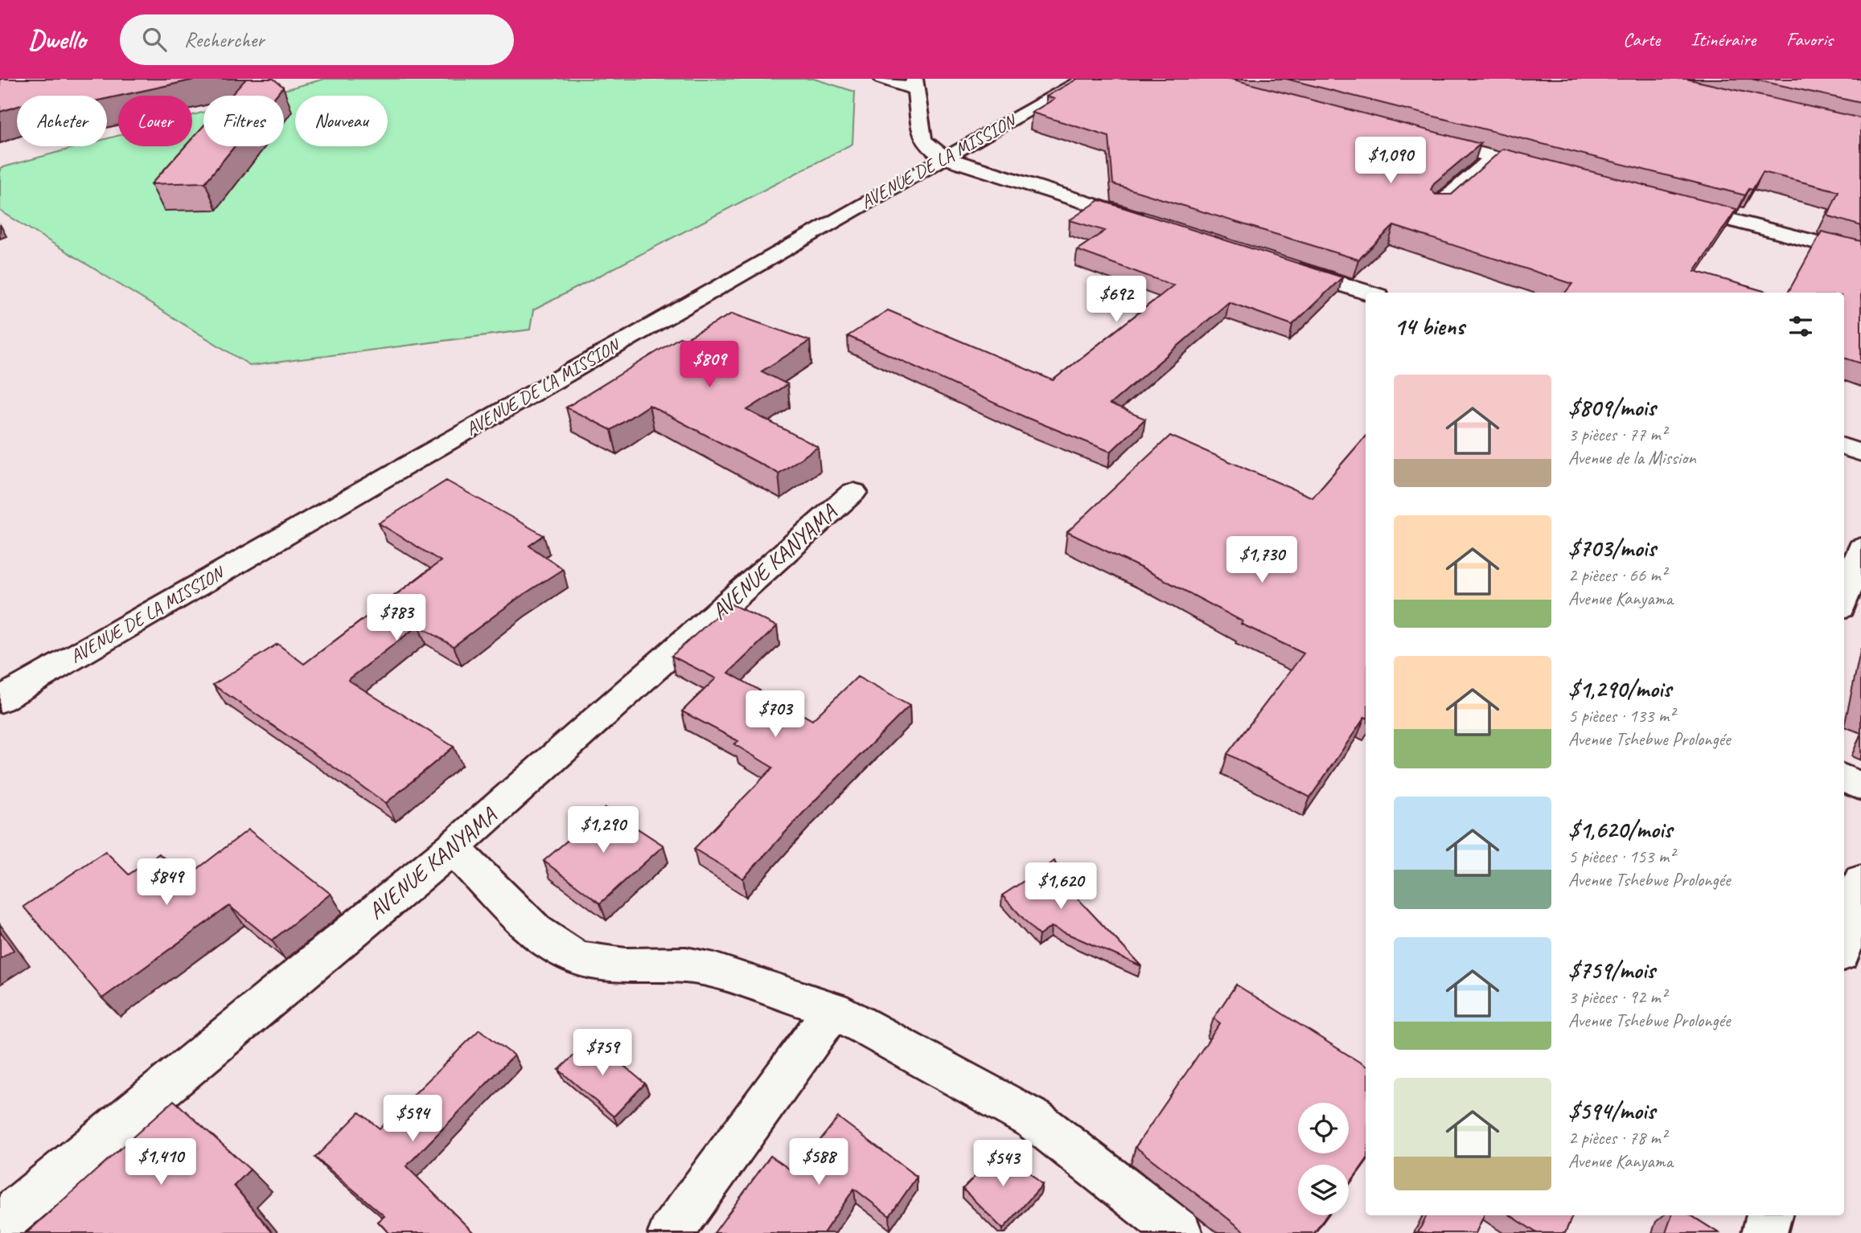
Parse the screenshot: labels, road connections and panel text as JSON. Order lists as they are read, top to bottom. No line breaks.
{"streets":{"street":["AVENUE DE LA MISSION","AVENUE KANYAMA"]},"page":{"header":"Dwello","search":"Rechercher","nav":["Carte","Itinéraire","Favoris"],"chip":["Acheter","Louer","Filtres","Nouveau"],"price":["$1,090","$692","$809","$1,730","$783","$703","$1,290","$849","$1,620","$759","$594","$1,410","$588","$543"],"heading":"14 biens","list":[{"name":"$809/mois","note":"3 pièces · 77 m² · Avenue de la Mission"},{"name":"$703/mois","note":"2 pièces · 66 m² · Avenue Kanyama"},{"name":"$1,290/mois","note":"5 pièces · 133 m² · Avenue Tshebwe Prolongée"},{"name":"$1,620/mois","note":"5 pièces · 153 m² · Avenue Tshebwe Prolongée"},{"name":"$759/mois","note":"3 pièces · 92 m² · Avenue Tshebwe Prolongée"},{"name":"$594/mois","note":"2 pièces · 78 m² · Avenue Kanyama"}]}}
